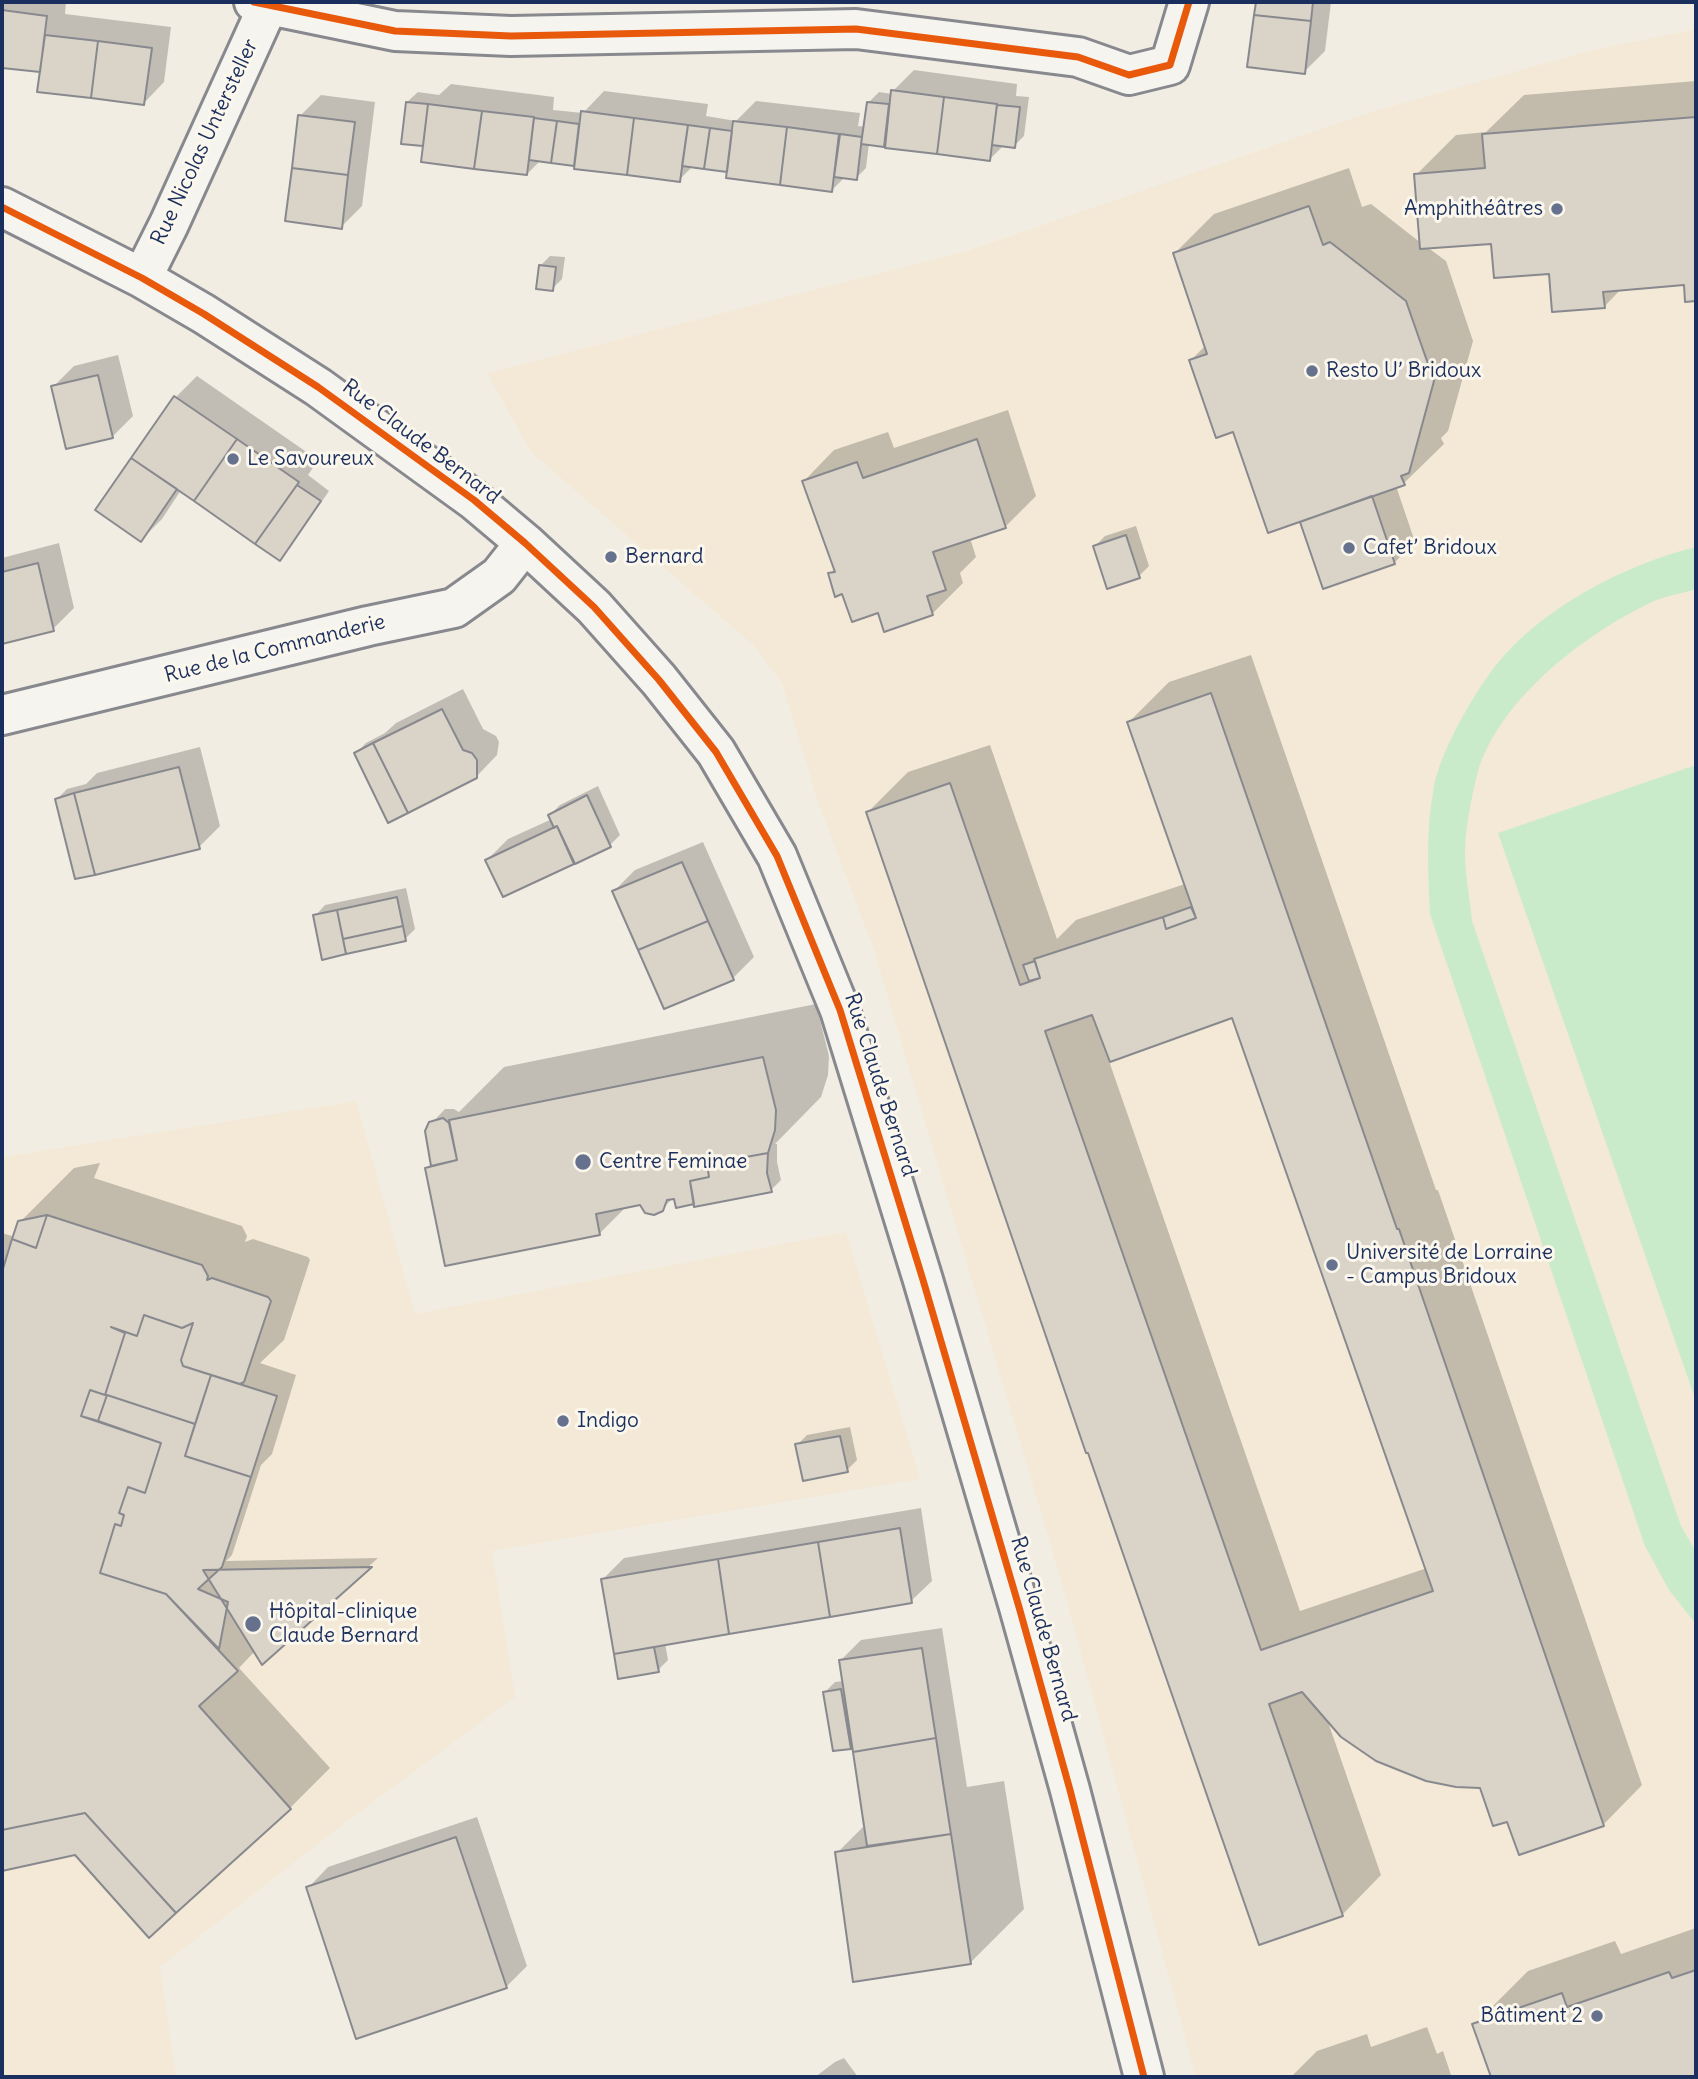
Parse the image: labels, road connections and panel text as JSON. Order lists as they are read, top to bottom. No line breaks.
{"streets":{"street":["Rue Nicolas Untersteller","Rue Claude Bernard","Rue de la Commanderie"]},"crossings":[["Rue Nicolas Untersteller","Rue Claude Bernard"],["Rue Claude Bernard","Rue de la Commanderie"]],"places":["Amphithéâtres","Resto U’ Bridoux","Le Savoureux","Cafet’ Bridoux","Bernard","Centre Feminae","Université de Lorraine - Campus Bridoux","Indigo","Hôpital-clinique Claude Bernard","Bâtiment 2"]}
